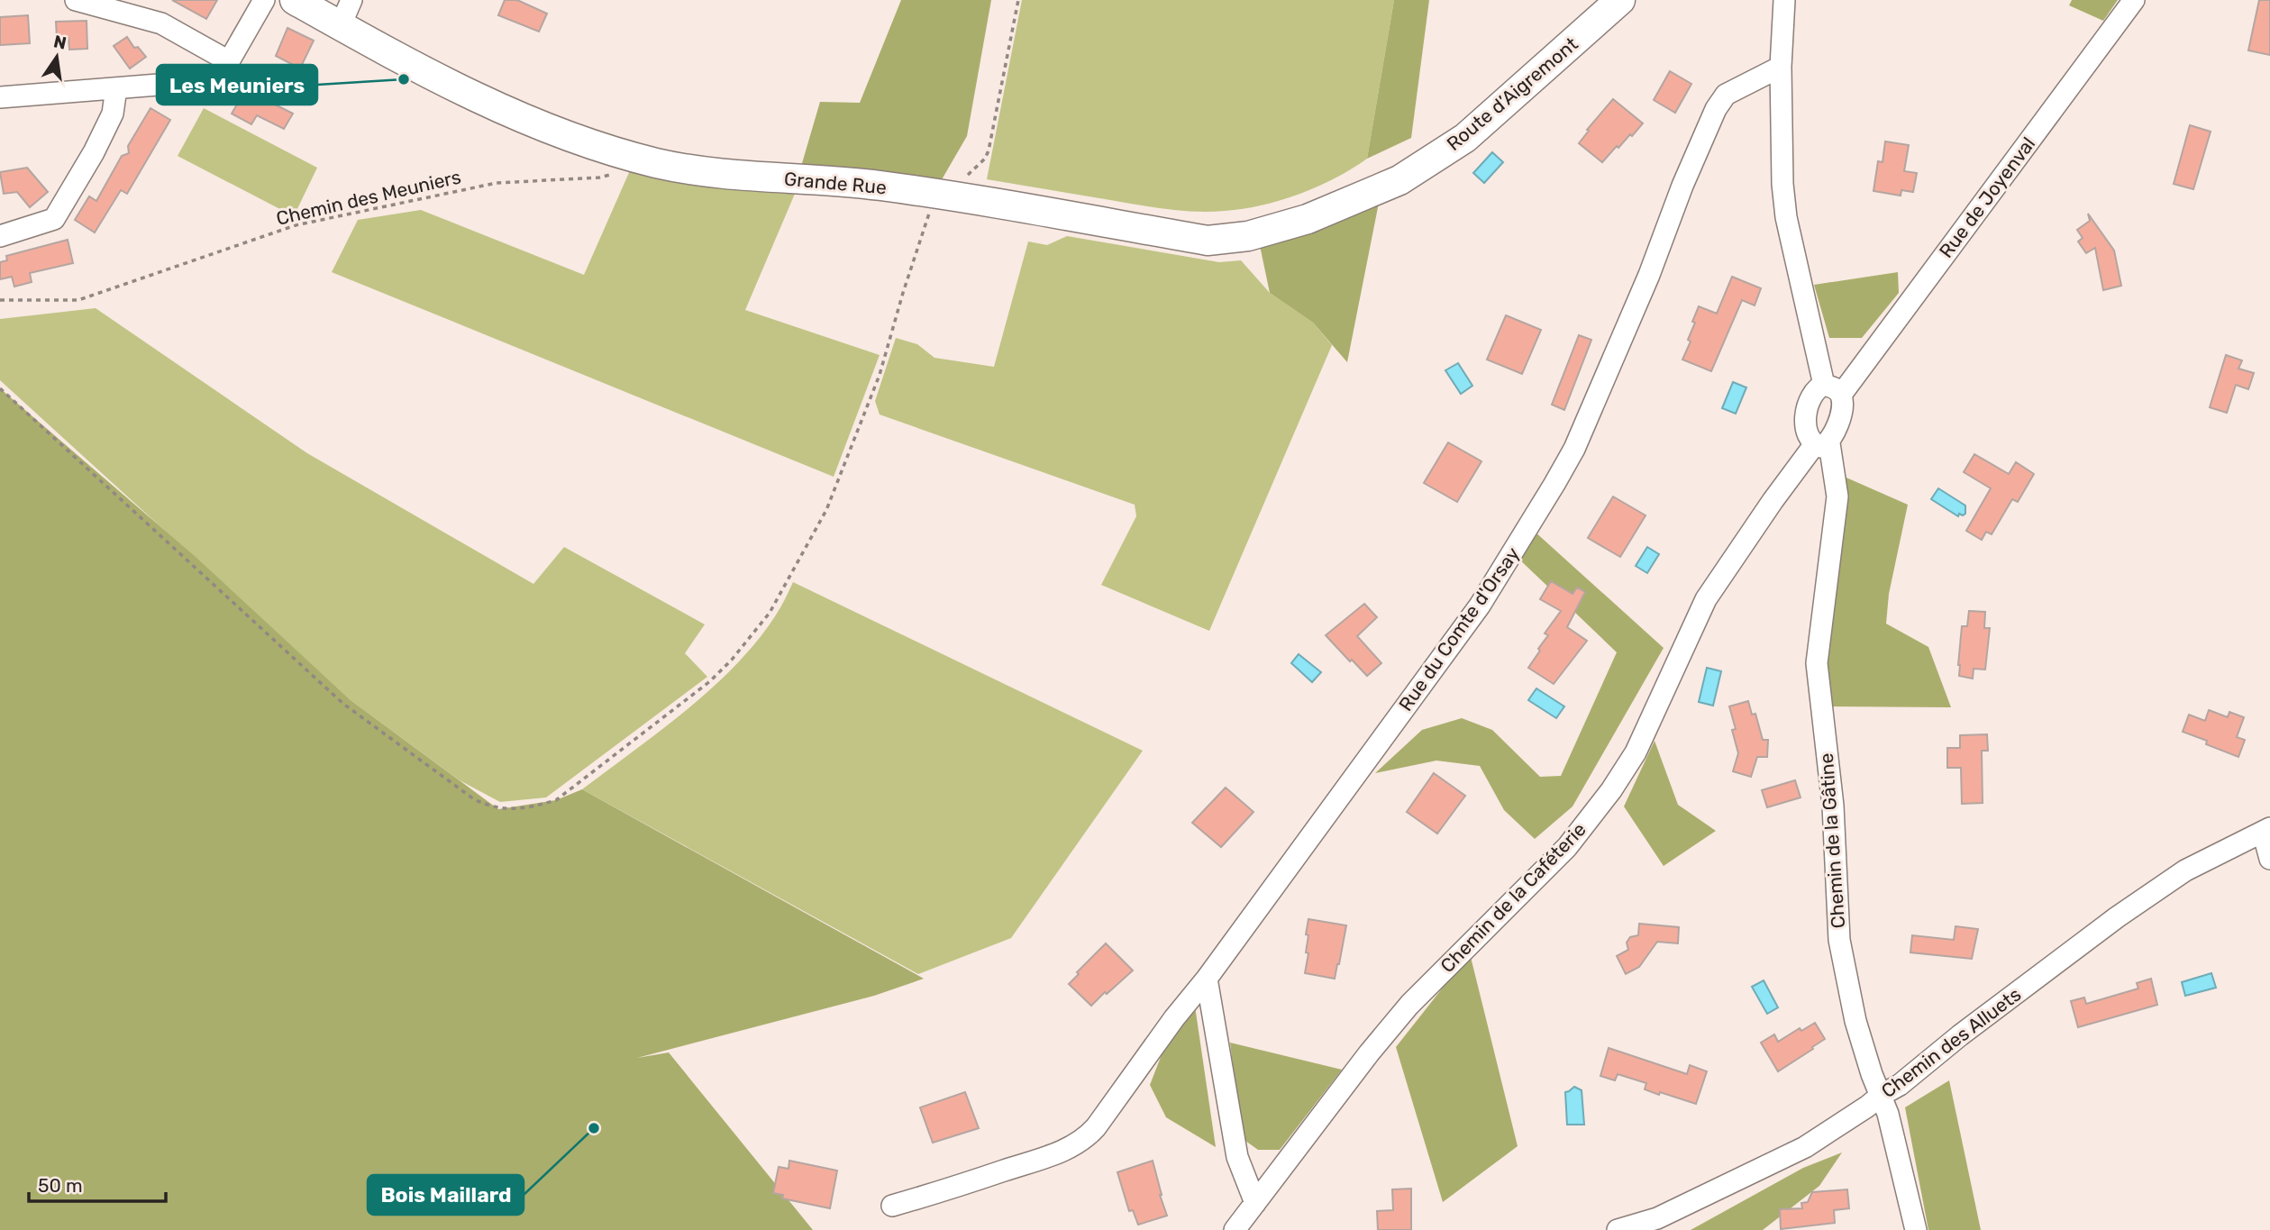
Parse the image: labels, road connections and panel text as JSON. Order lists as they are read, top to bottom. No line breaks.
{"streets":{"street":["Route d’Aigremont","Grande Rue","Rue de Joyenval","Rue du Comte d'Orsay","Chemin de la Gâtine","Chemin de la Caféterie","Chemin des Alluets"],"path":["Chemin des Meuniers"]},"crossings":[["Route d’Aigremont","Grande Rue"],["Grande Rue","Chemin des Meuniers"],["Rue de Joyenval","Chemin de la Gâtine"],["Rue de Joyenval","Chemin de la Caféterie"],["Chemin de la Gâtine","Chemin de la Caféterie"],["Chemin de la Gâtine","Chemin des Alluets"]],"places":["Les Meuniers","Bois Maillard"],"scale_bar":"50 m","north":"top"}
